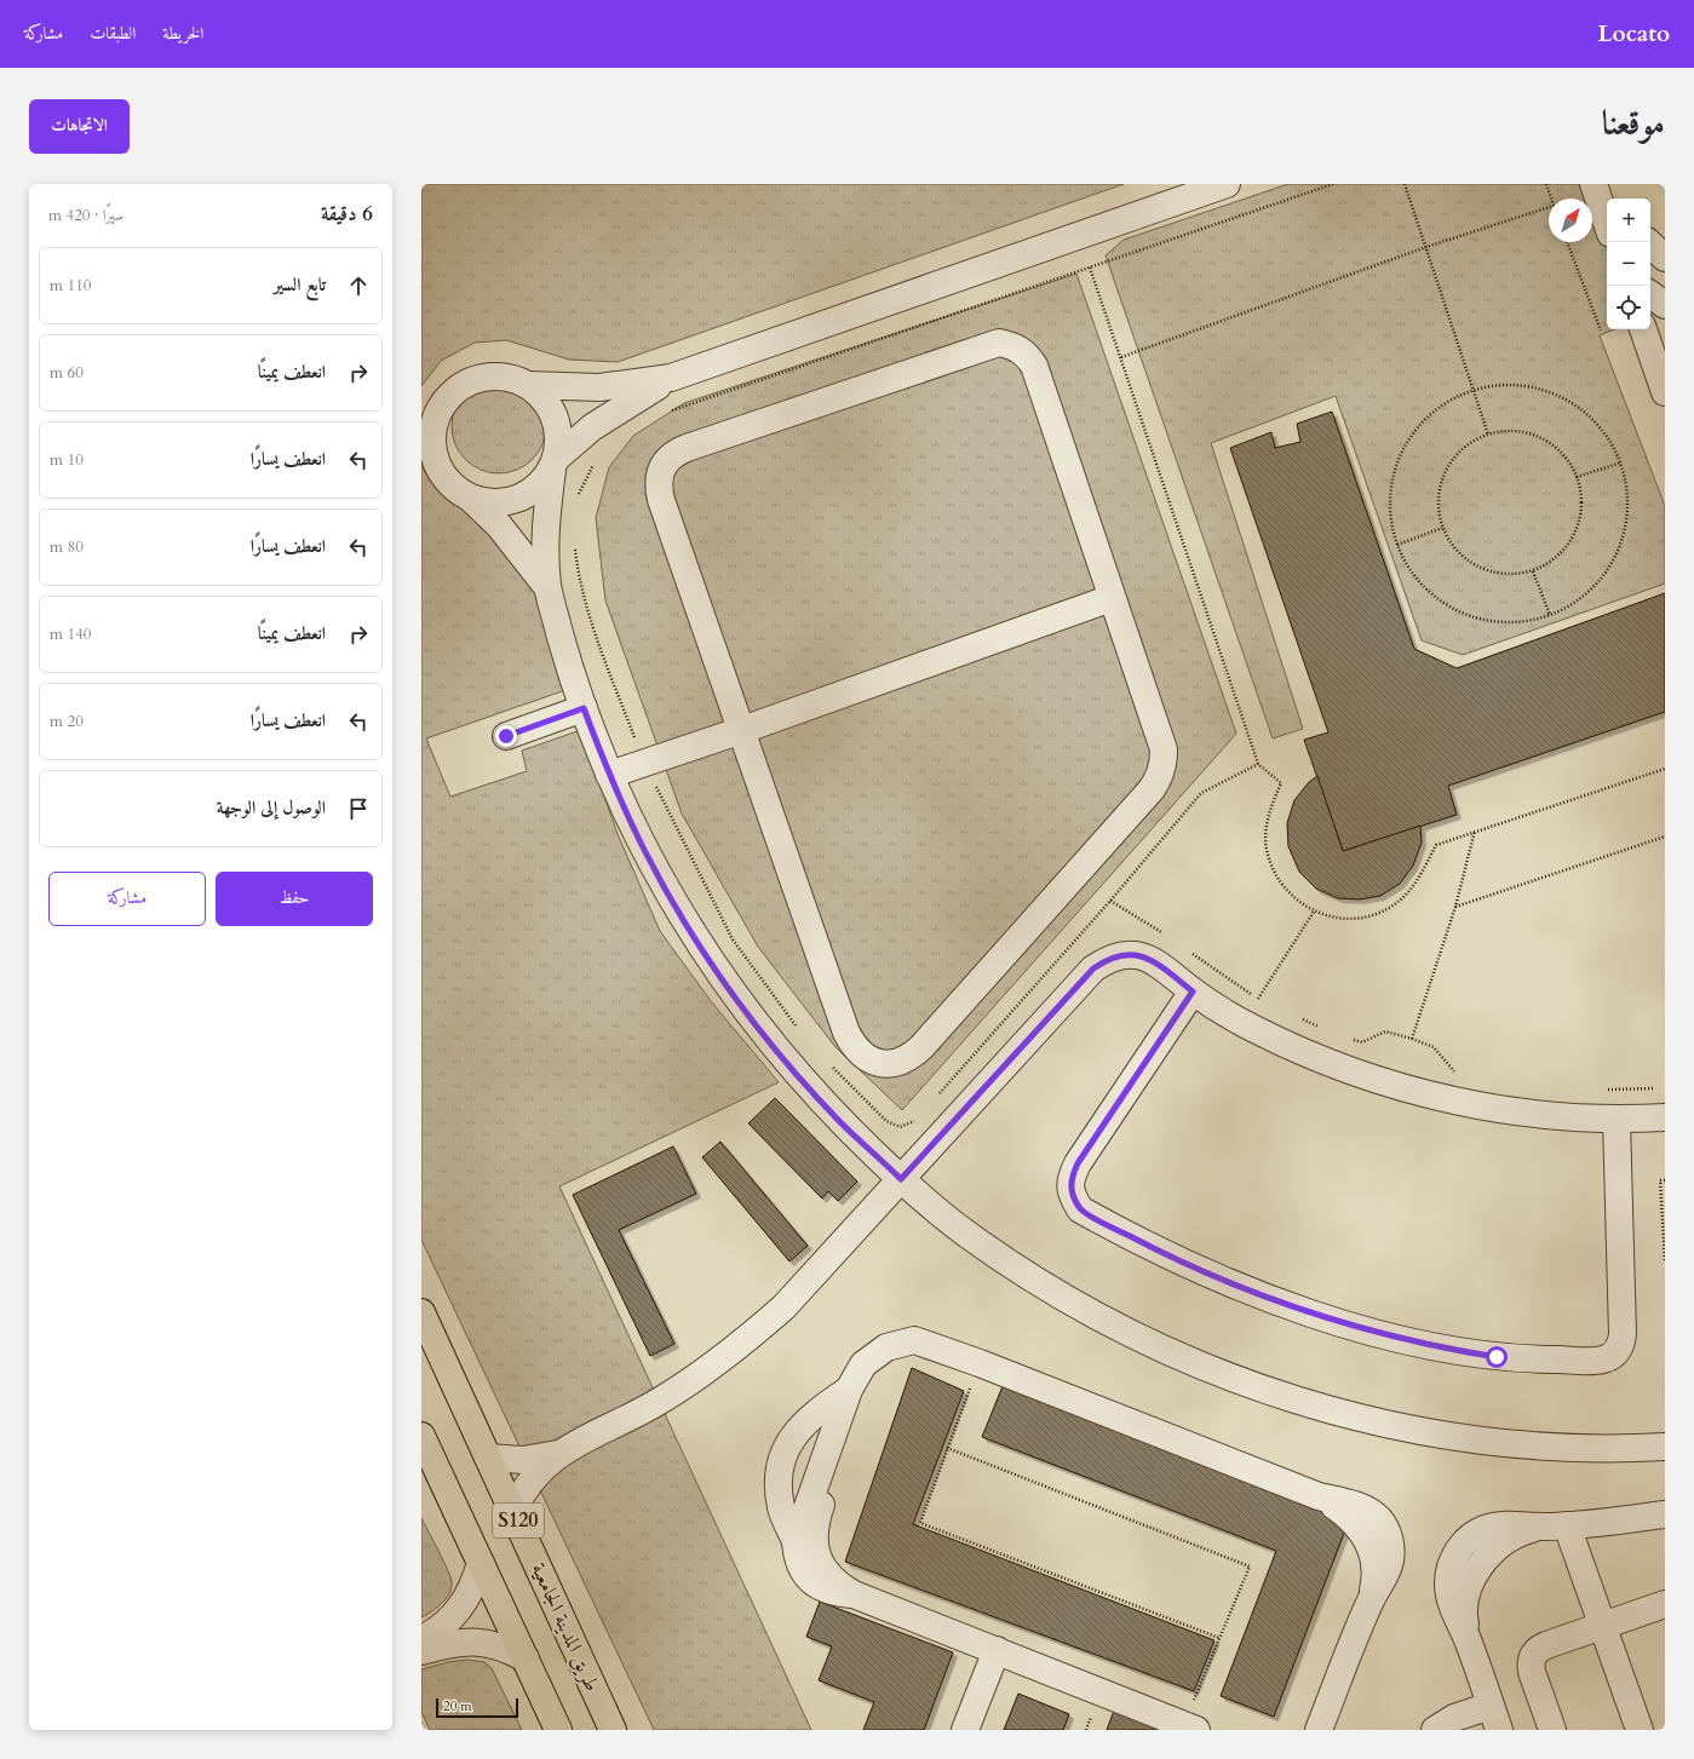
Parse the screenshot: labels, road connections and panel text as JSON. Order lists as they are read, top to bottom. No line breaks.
{"streets":{"main road":["S120","طريق المدينة الجامعية"]},"scale_bar":"20 m","north":"top right","page":{"header":"Locato","nav":["الخريطة","الطبقات","مشاركة"],"title":"موقعنا","buttons":["الاتجاهات",["حفظ","مشاركة"]],"heading":["6 دقيقة","سيرًا · 420 m"],"map_buttons":["+","−"],"list":[["تابع السير","110 m"],["انعطف يمينًا","60 m"],["انعطف يسارًا","10 m"],["انعطف يسارًا","80 m"],["انعطف يمينًا","140 m"],["انعطف يسارًا","20 m"],"الوصول إلى الوجهة"],"scale":"20 m"}}
